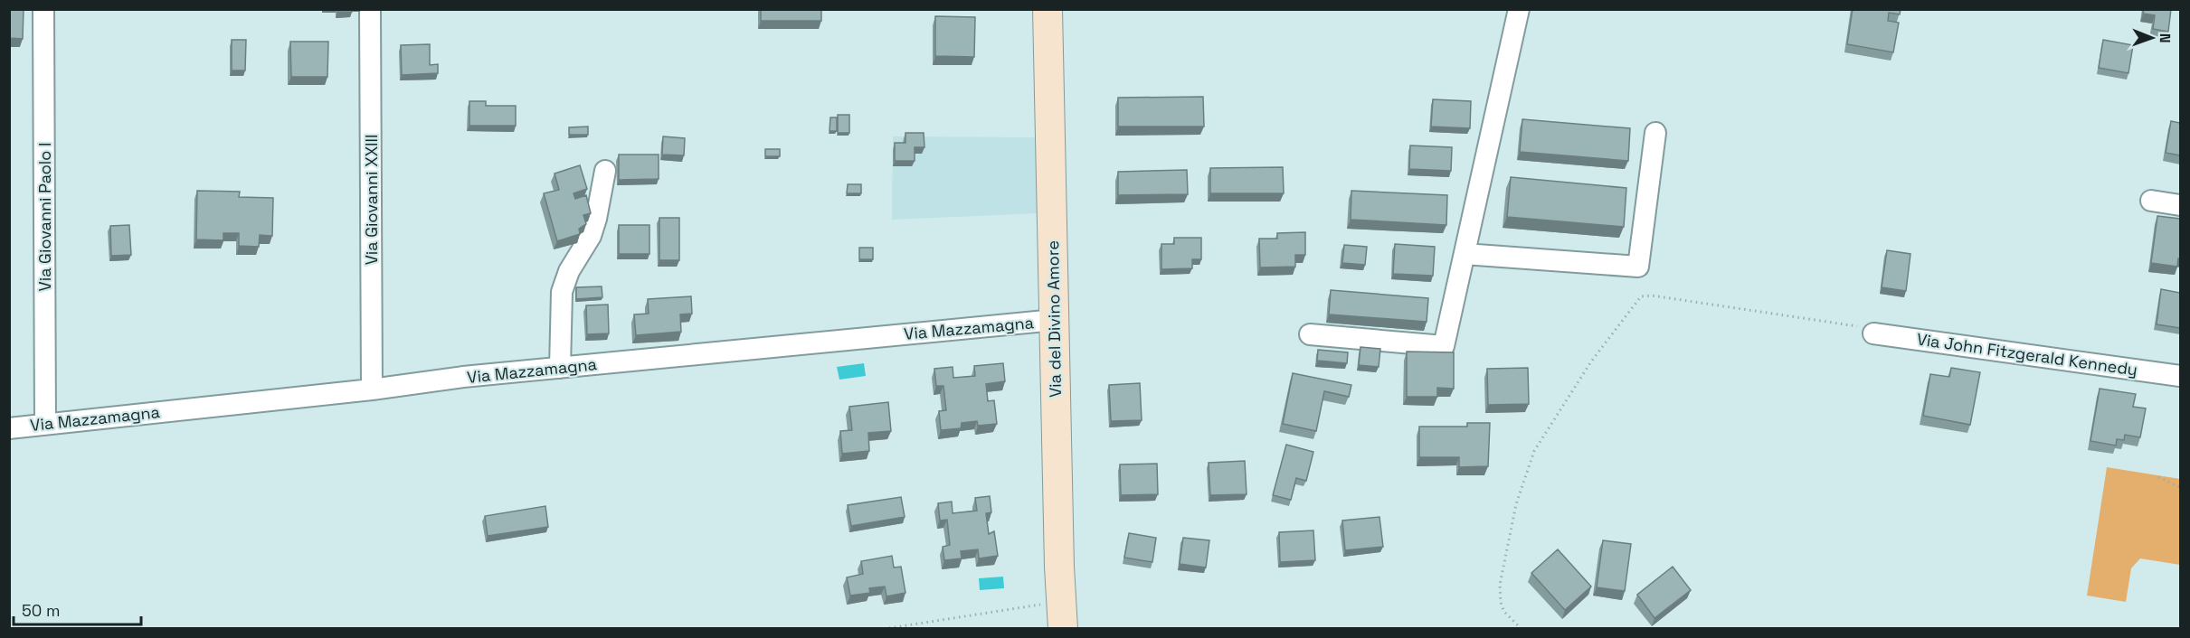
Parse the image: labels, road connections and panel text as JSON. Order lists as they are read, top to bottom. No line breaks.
{"streets":{"main road":["Via del Divino Amore"],"street":["Via Giovanni XXIII","Via Giovanni Paolo I","Via Mazzamagna","Via John Fitzgerald Kennedy"]},"crossings":[["Via Giovanni XXIII","Via Mazzamagna"],["Via Giovanni Paolo I","Via Mazzamagna"],["Via del Divino Amore","Via Mazzamagna"]],"scale_bar":"50 m","north":"right"}
